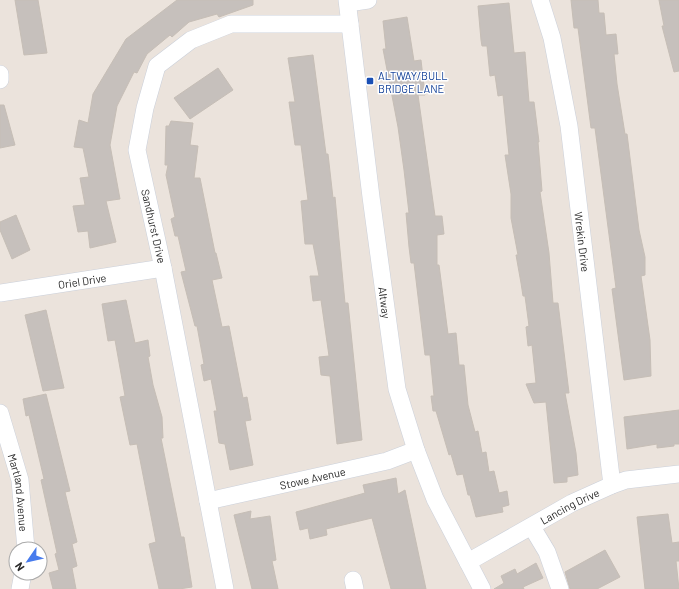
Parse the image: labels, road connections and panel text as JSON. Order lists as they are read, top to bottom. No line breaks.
{"streets":{"street":["Sandhurst Drive","Wrekin Drive","Oriel Drive","Altway","Stowe Avenue","Martland Avenue","Lancing Drive"]},"crossings":[["Sandhurst Drive","Oriel Drive"],["Sandhurst Drive","Altway"],["Sandhurst Drive","Stowe Avenue"],["Wrekin Drive","Lancing Drive"],["Altway","Stowe Avenue"],["Altway","Lancing Drive"]],"places":{"transit":["ALTWAY/BULL BRIDGE LANE"]},"north":"bottom left"}
